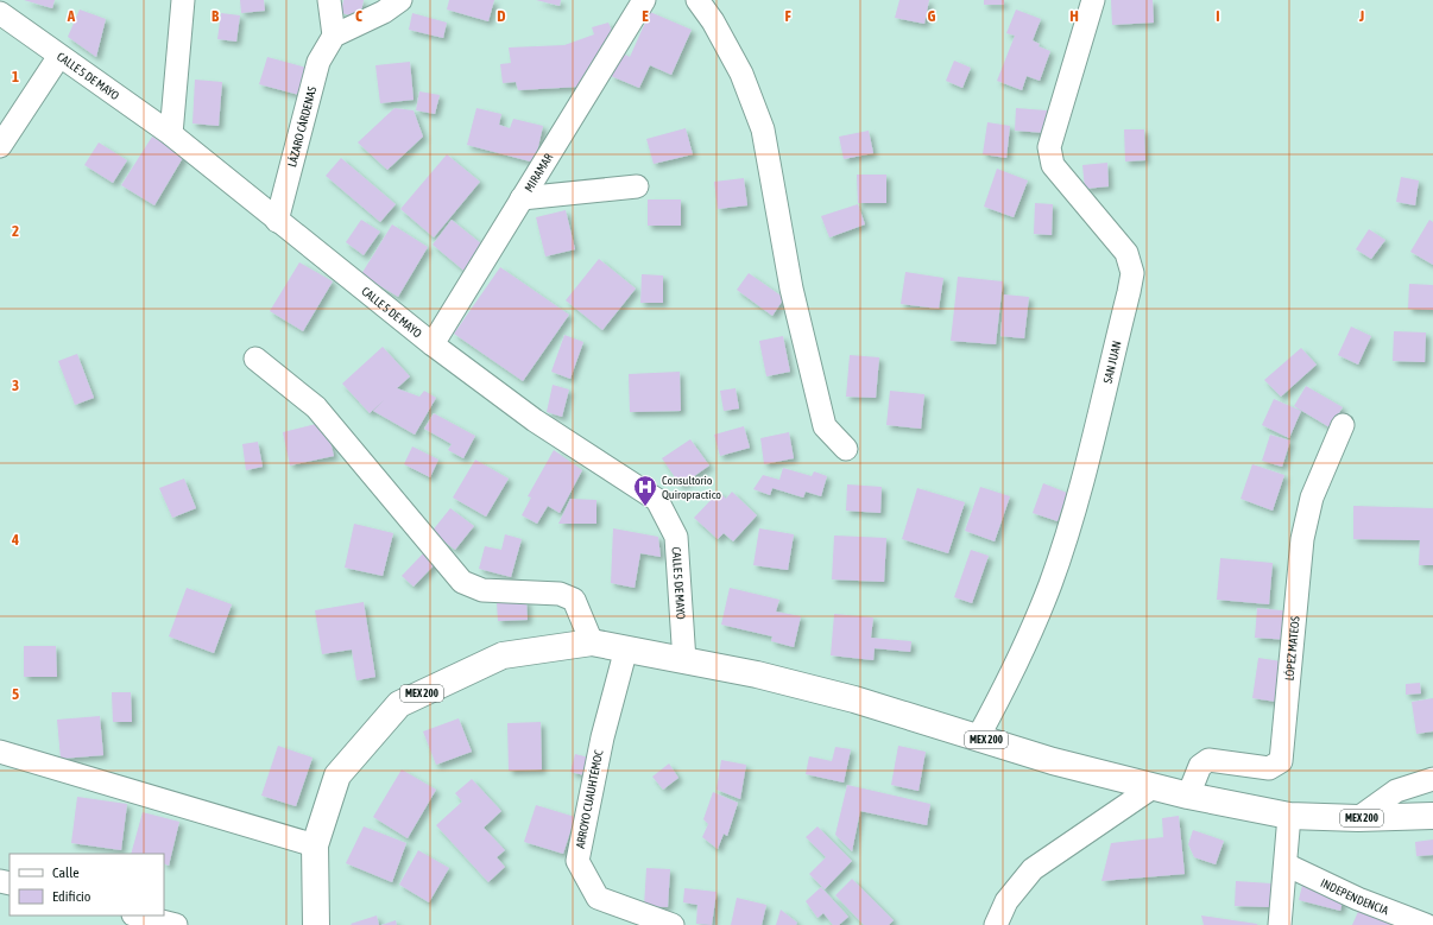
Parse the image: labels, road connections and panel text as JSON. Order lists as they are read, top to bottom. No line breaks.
{"streets":{"highway":["MEX 200"],"street":["CALLE 5 DE MAYO","LÁZARO CÁRDENAS","MIRAMAR","SAN JUAN","LÓPEZ MATEOS","ARROYO CUAUHTÉMOC","INDEPENDENCIA"]},"crossings":[["CALLE 5 DE MAYO","LÁZARO CÁRDENAS"],["CALLE 5 DE MAYO","MIRAMAR"],["CALLE 5 DE MAYO","MEX 200"],["SAN JUAN","MEX 200"],["LÓPEZ MATEOS","MEX 200"],["MEX 200","ARROYO CUAUHTÉMOC"]],"places":{"hospital":["Consultorio Quiropractico"]},"legend":["Calle","Edificio"],"grid":{"columns":["A","B","C","D","E","F","G","H","I","J"],"rows":["1","2","3","4","5"]}}
